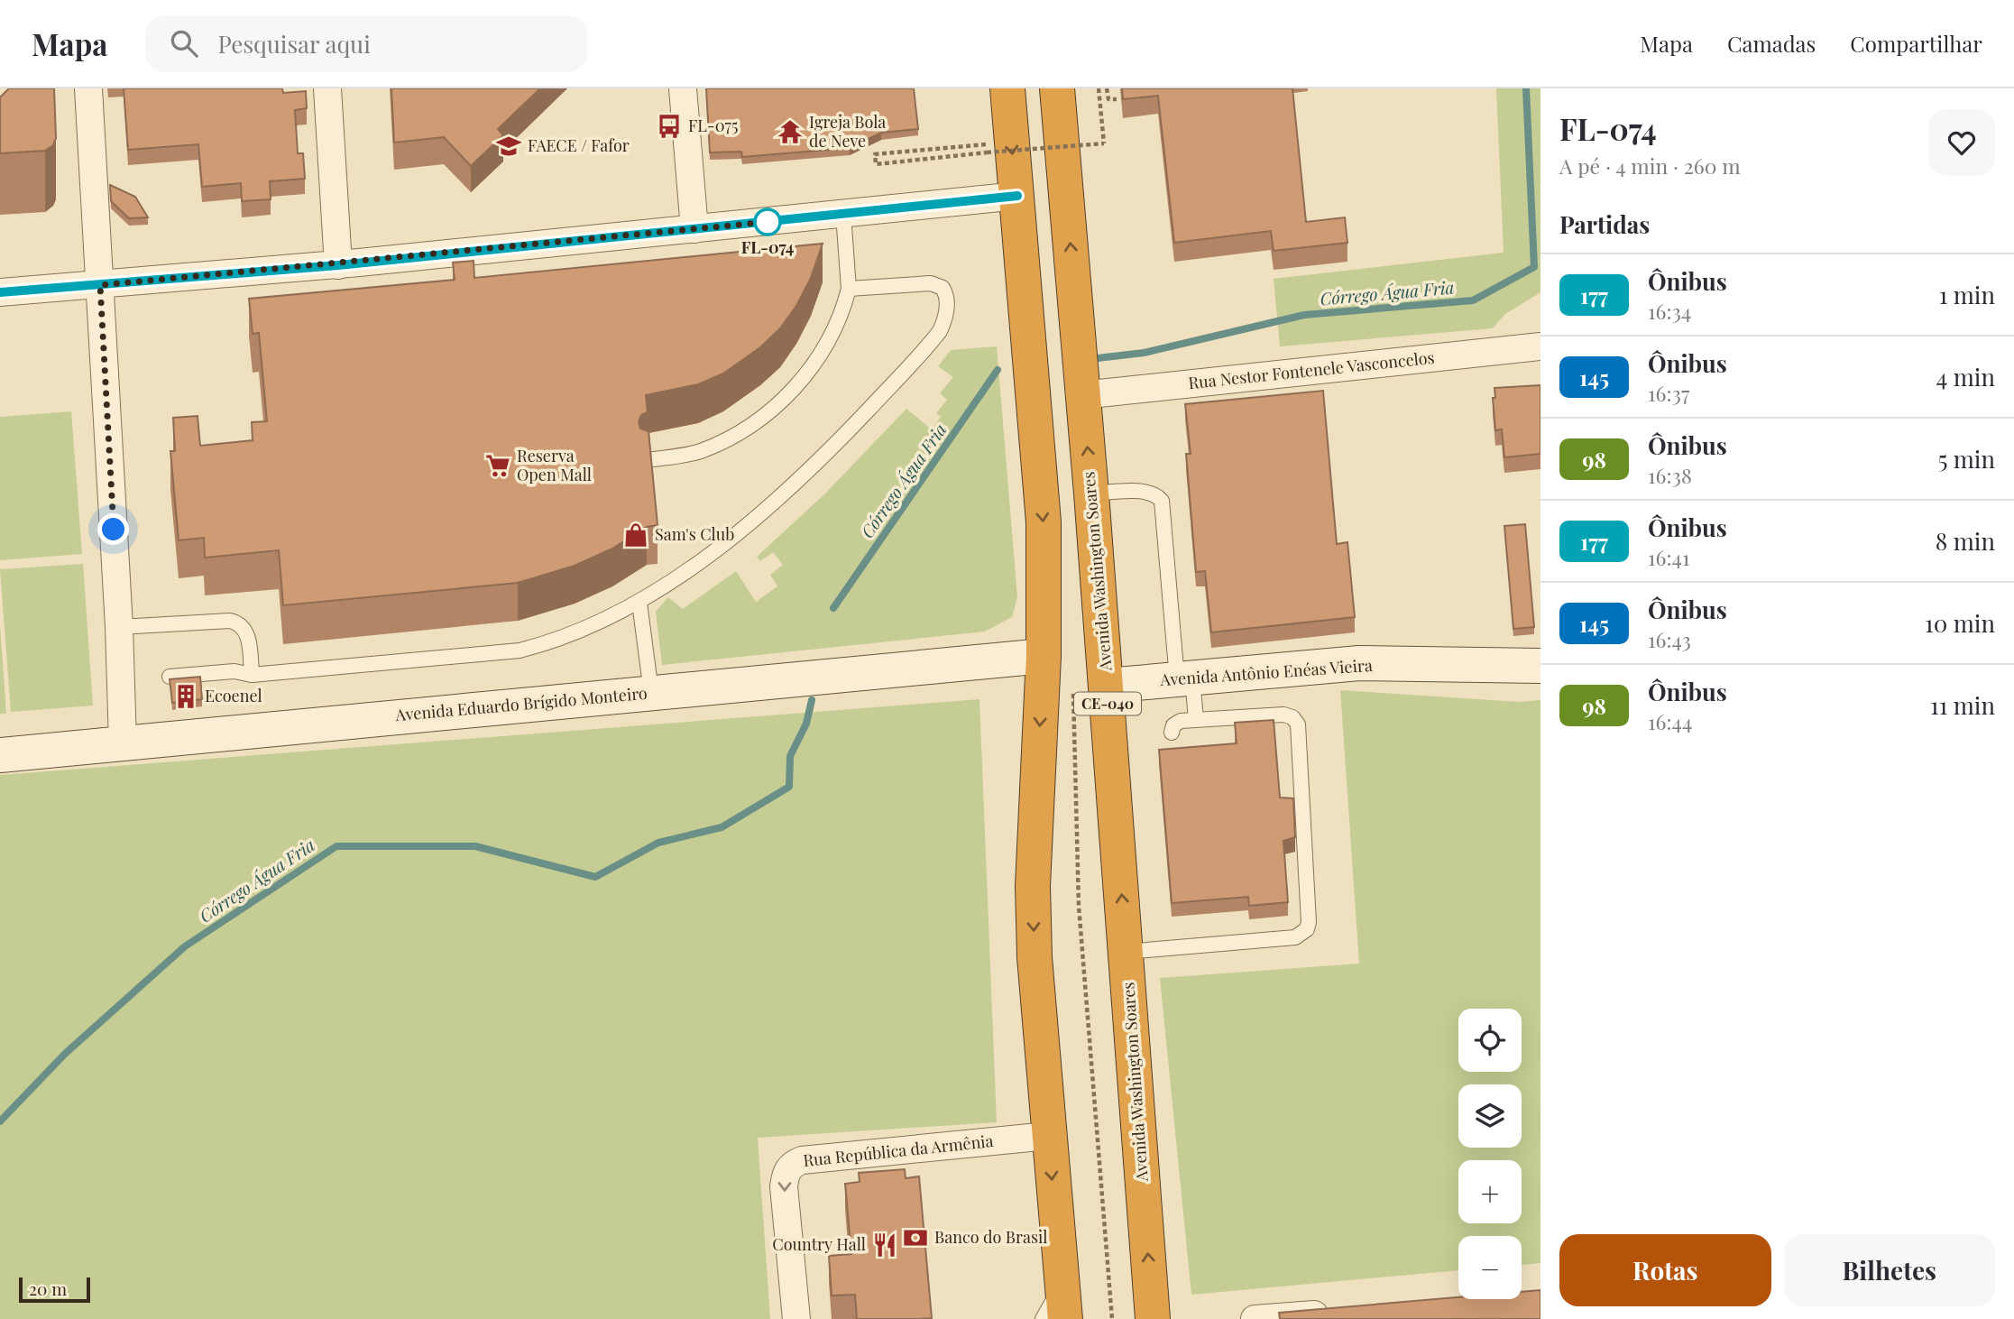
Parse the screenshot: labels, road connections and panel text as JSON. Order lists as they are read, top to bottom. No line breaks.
{"streets":{"highway":["Avenida Washington Soares","CE-040"],"main road":["Avenida Antônio Enéas Vieira","Avenida Eduardo Brígido Monteiro"],"street":["Rua Nestor Fontenele Vasconcelos","Rua República da Armênia"]},"crossings":[["Rua Nestor Fontenele Vasconcelos","Avenida Washington Soares"],["Avenida Washington Soares","Avenida Antônio Enéas Vieira"]],"water":["Córrego Água Fria"],"places":{"bus stop":["FL-075"],"temple":["Igreja Bola de Neve"],"school or university":["FAECE / Fafor"],"other":["FL-074"],"supermarket":["Reserva Open Mall"],"shop":["Sam's Club"],"building":["Ecoenel"],"bank":["Banco do Brasil"],"restaurant":["Country Hall"]},"lines":["bus line 177"],"scale_bar":"20 m","page":{"header":"Mapa","search":"Pesquisar aqui","nav":["Mapa","Camadas","Compartilhar"],"heading":[["FL-074","A pé · 4 min · 260 m"],"Partidas"],"list":[{"mark":"177","name":"Ônibus","note":"16:34","value":"1 min"},{"mark":"145","name":"Ônibus","note":"16:37","value":"4 min"},{"mark":"98","name":"Ônibus","note":"16:38","value":"5 min"},{"mark":"177","name":"Ônibus","note":"16:41","value":"8 min"},{"mark":"145","name":"Ônibus","note":"16:43","value":"10 min"},{"mark":"98","name":"Ônibus","note":"16:44","value":"11 min"}],"map_buttons":["+","−"],"buttons":["Rotas","Bilhetes"],"scale":"20 m"}}
